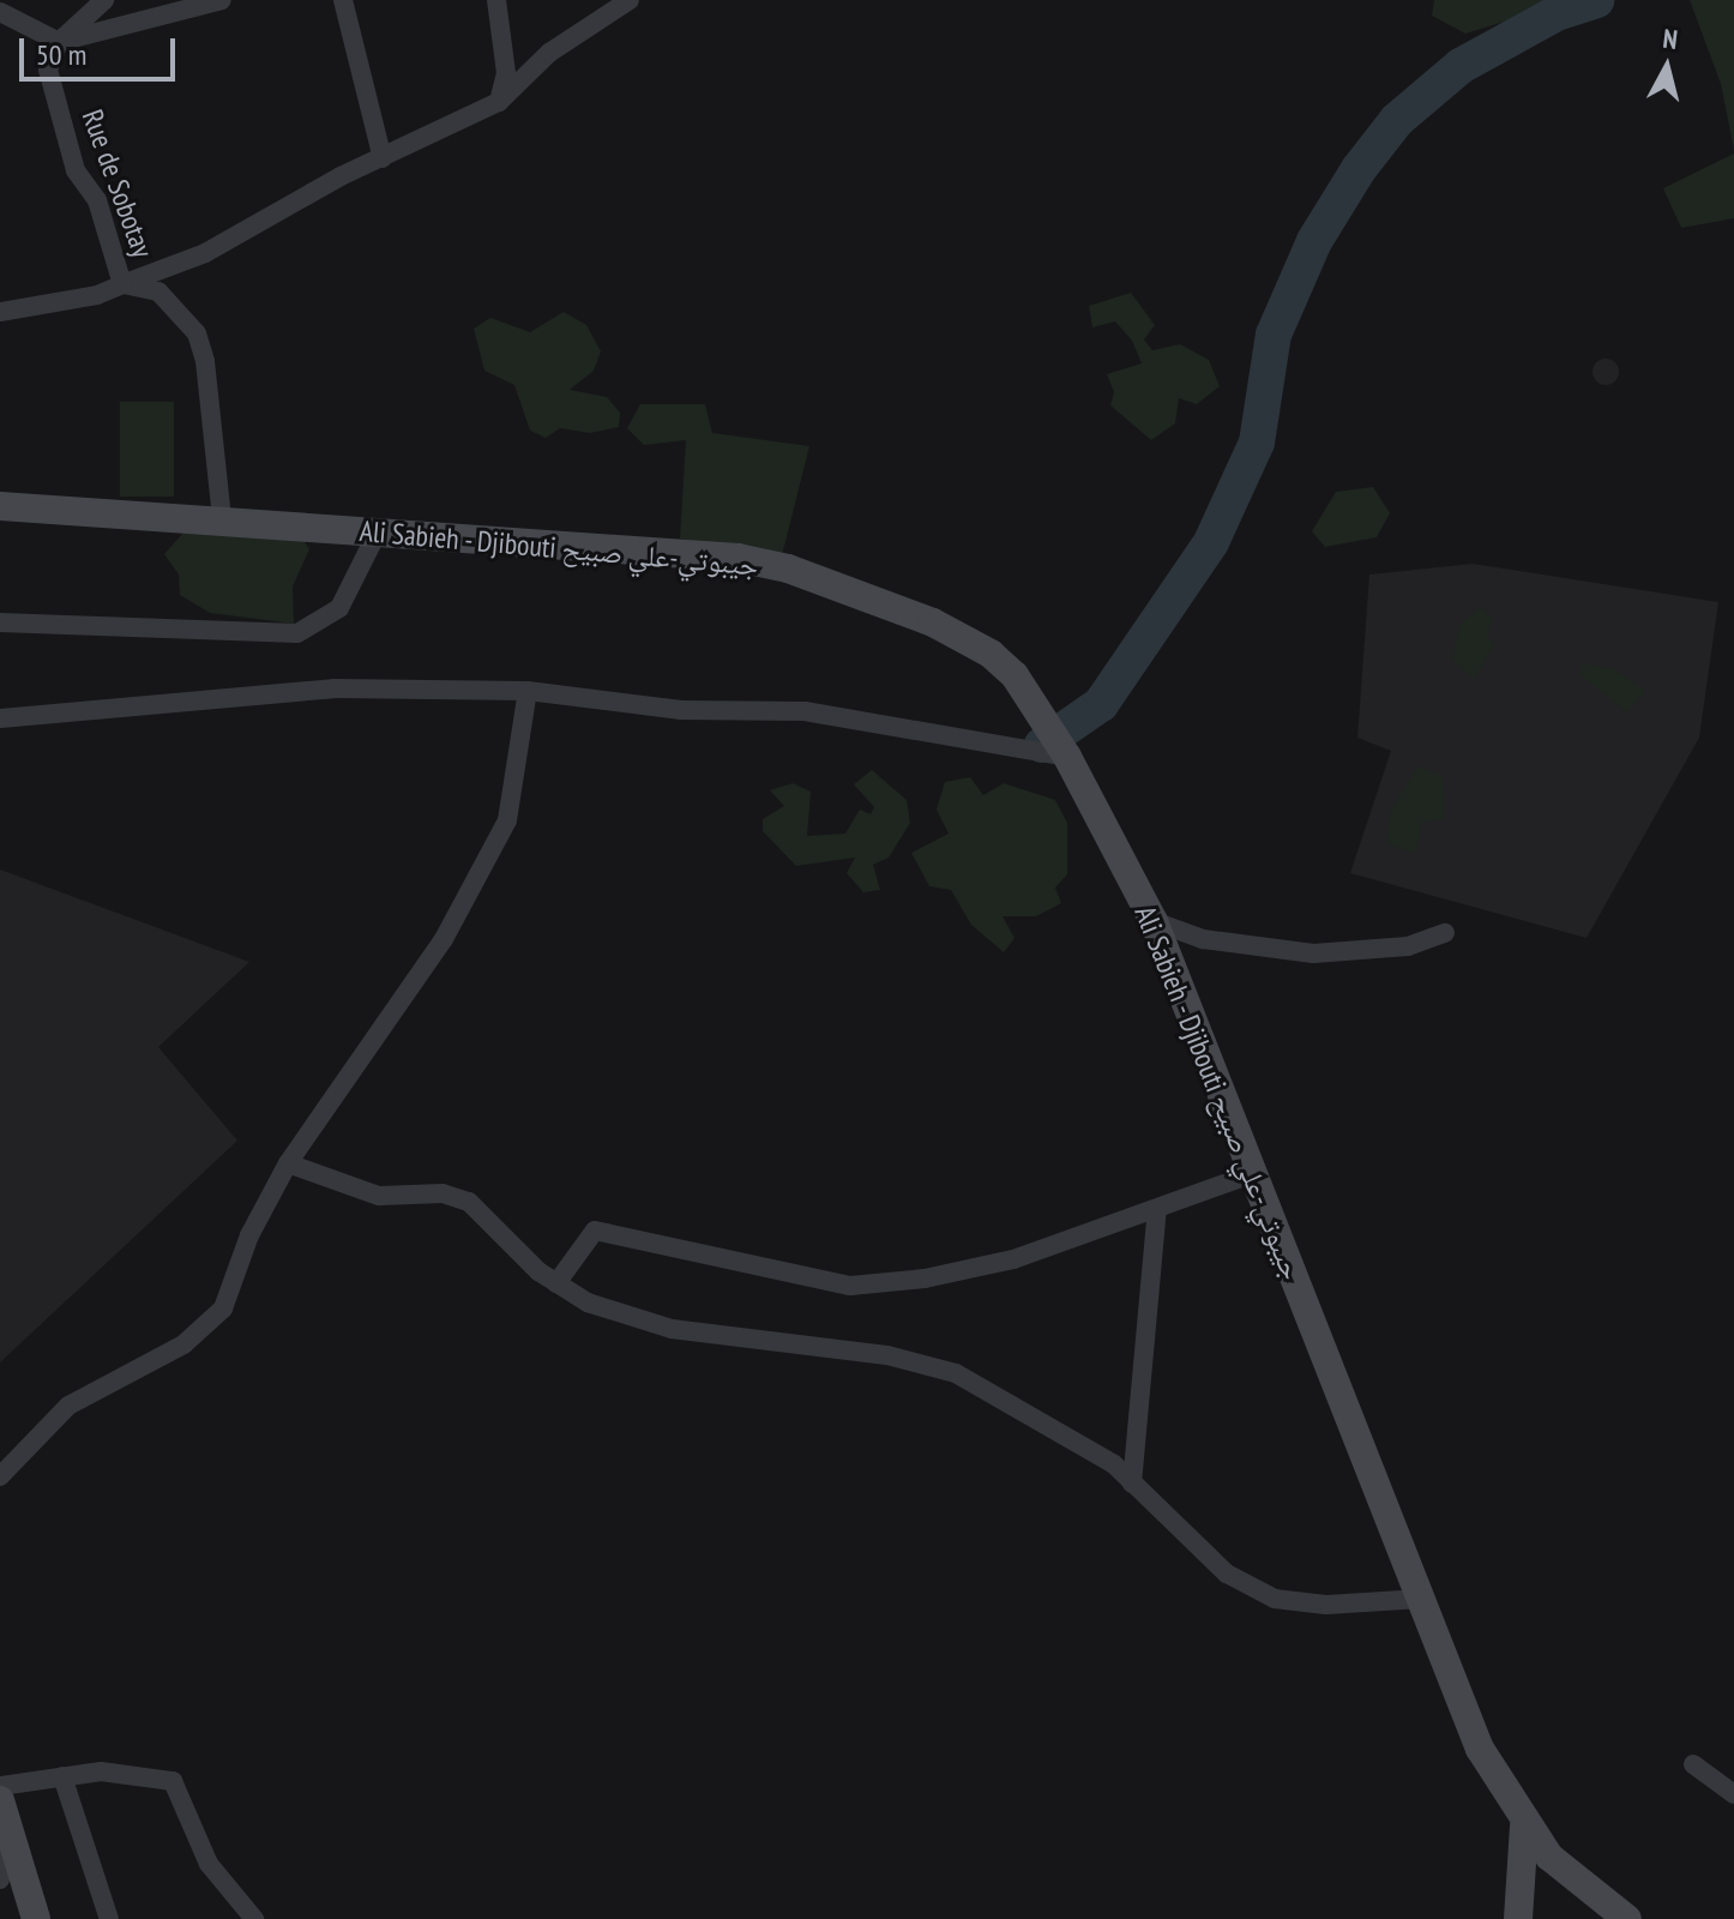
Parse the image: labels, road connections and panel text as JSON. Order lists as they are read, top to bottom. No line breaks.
{"streets":{"main road":["Ali Sabieh - Djibouti جيبوتي-علي صبيح"],"street":["Rue de Sobotay"]},"scale_bar":"50 m","north":"top"}
